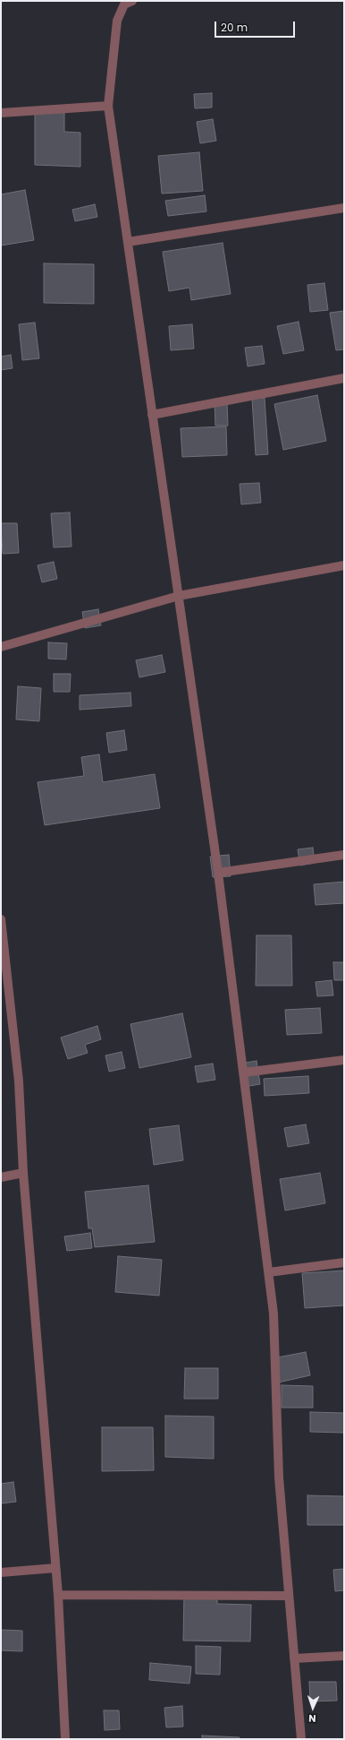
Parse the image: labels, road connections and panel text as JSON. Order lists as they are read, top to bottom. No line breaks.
{"scale_bar":"20 m","north":"bottom"}
